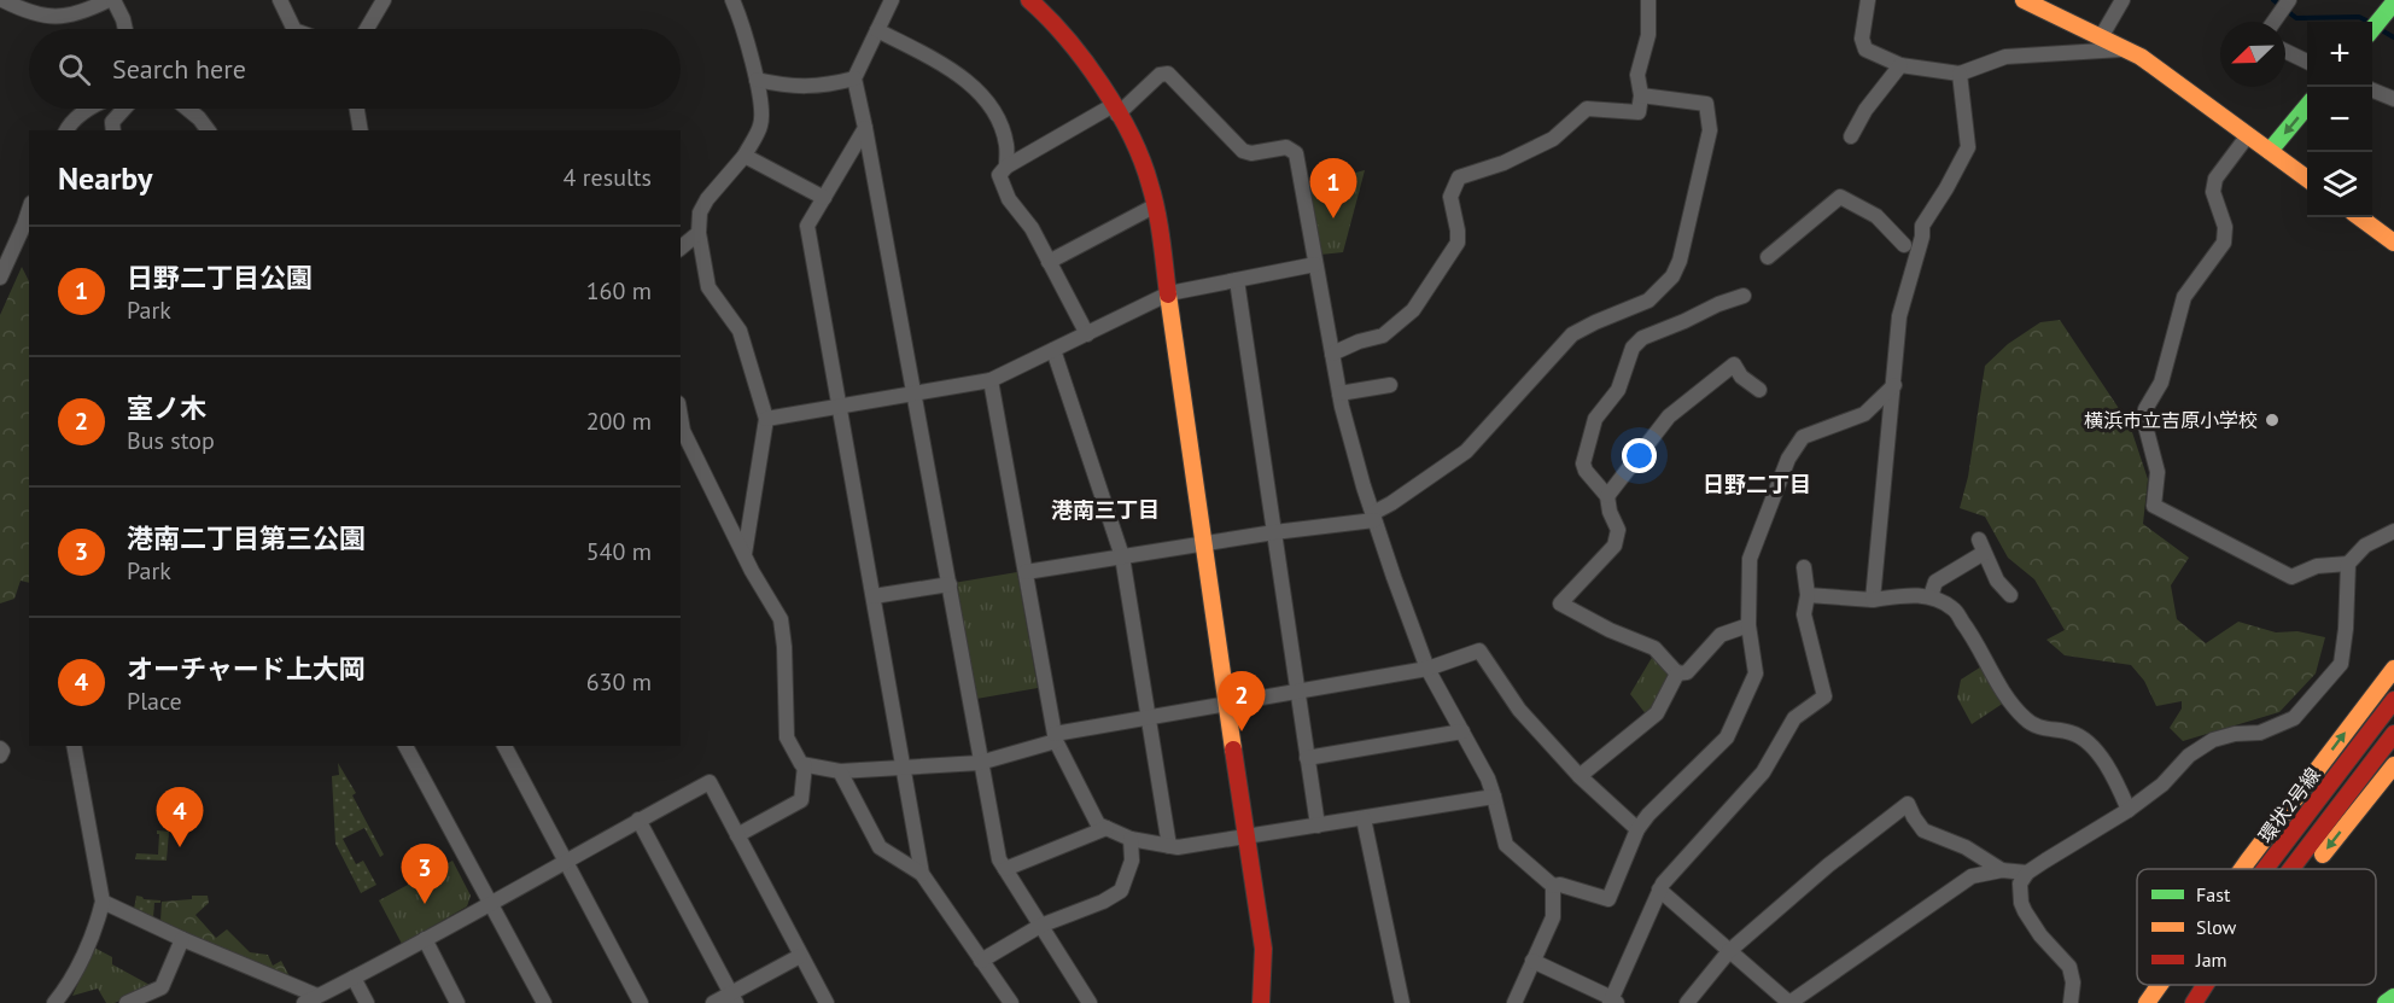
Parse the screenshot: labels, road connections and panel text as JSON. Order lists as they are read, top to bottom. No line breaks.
{"streets":{"main road":["環状2号線"]},"districts":["日野二丁目","港南三丁目"],"places":["横浜市立吉原小学校"],"legend":["Fast","Slow","Jam"],"north":"bottom left","page":{"map_buttons":["+","−"],"search":"Search here","heading":["Nearby","4 results"],"pins":["1","2","4","3"],"list":[{"mark":"1","name":"日野二丁目公園","note":"Park","value":"160 m"},{"mark":"2","name":"室ノ木","note":"Bus stop","value":"200 m"},{"mark":"3","name":"港南二丁目第三公園","note":"Park","value":"540 m"},{"mark":"4","name":"オーチャード上大岡","note":"Place","value":"630 m"}]}}
